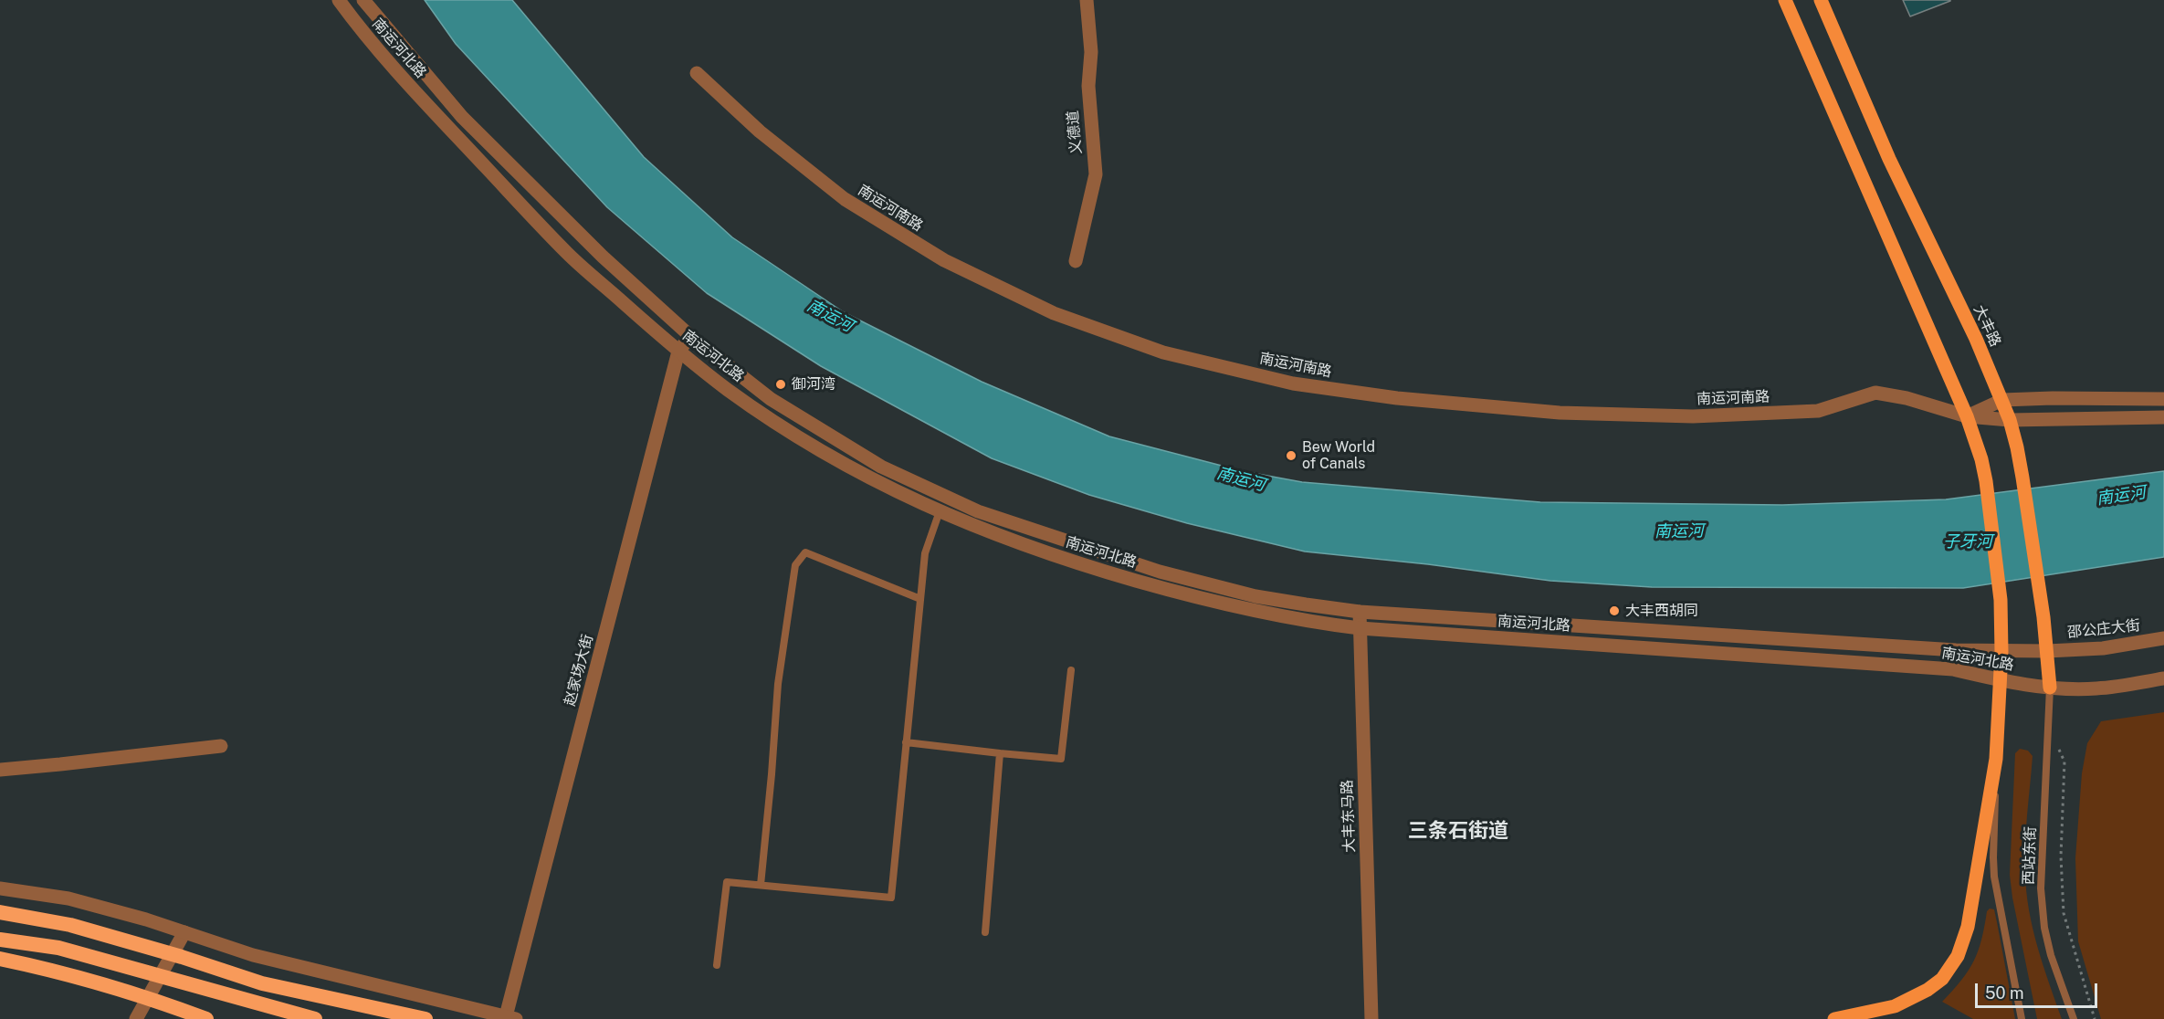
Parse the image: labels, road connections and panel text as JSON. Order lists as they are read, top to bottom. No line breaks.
{"streets":{"main road":["大丰路"],"street":["南运河北路","义德道","南运河南路","邵公庄大街","赵家场大街","大丰东马路"],"lane":["西站东街"]},"crossings":[["南运河北路","大丰路"],["南运河北路","邵公庄大街"],["南运河北路","赵家场大街"],["南运河北路","大丰东马路"],["南运河北路","西站东街"],["南运河南路","大丰路"],["大丰路","邵公庄大街"],["大丰路","西站东街"]],"districts":["三条石街道"],"water":["南运河","子牙河"],"places":["御河湾","Bew World of Canals","大丰西胡同"],"scale_bar":"50 m"}
